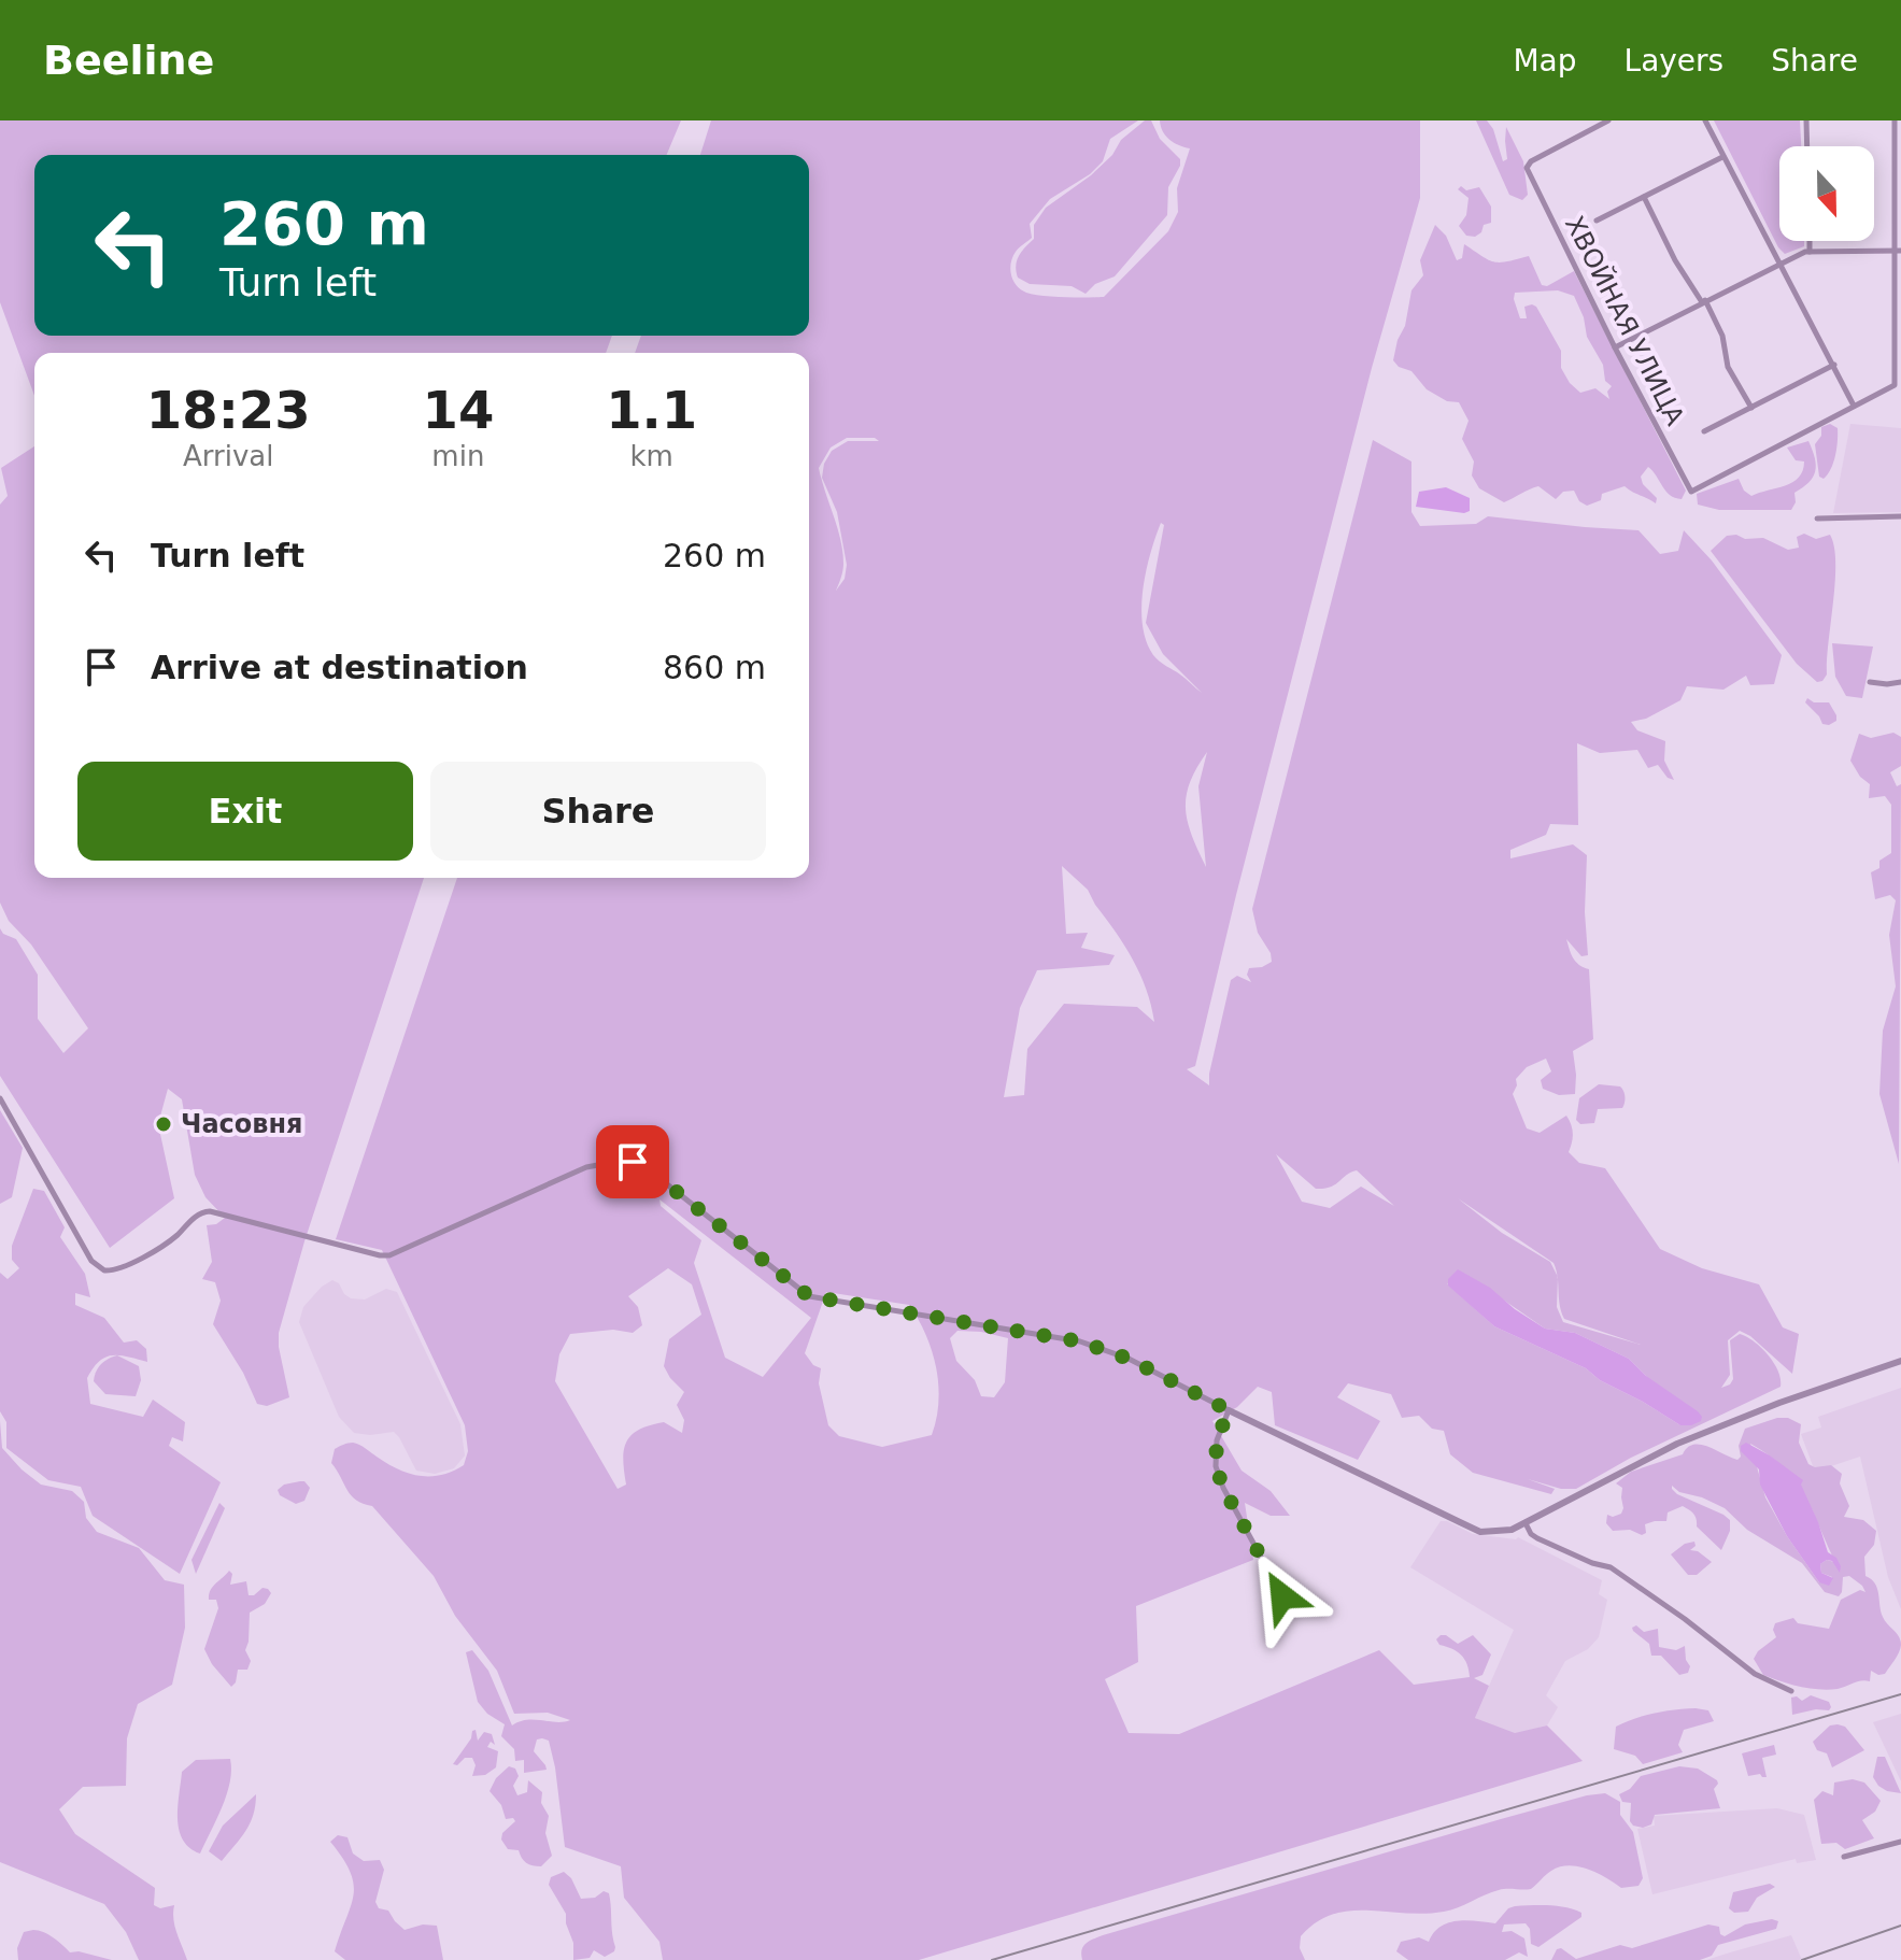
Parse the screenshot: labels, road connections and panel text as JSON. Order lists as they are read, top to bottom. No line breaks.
{"streets":{"street":["ХВОЙНАЯ УЛИЦА"]},"places":["Часовня"],"north":"bottom","page":{"header":"Beeline","nav":["Map","Layers","Share"],"turn":["260 m","Turn left"],"eta":["18:23","Arrival","14","min","1.1","km"],"list":[{"name":"Turn left","value":"260 m"},{"name":"Arrive at destination","value":"860 m"}],"buttons":["Exit","Share"]}}
